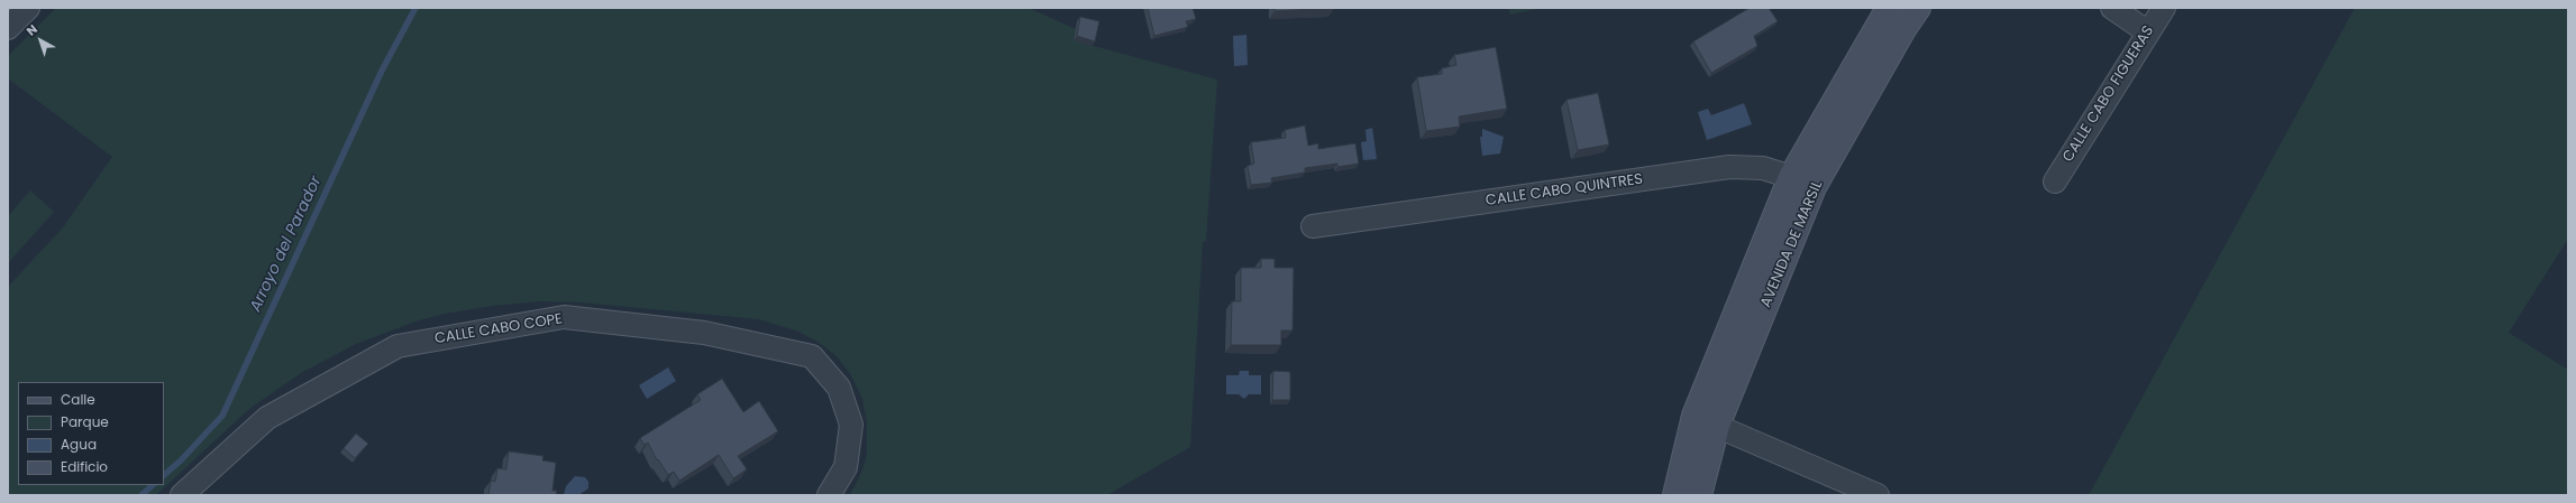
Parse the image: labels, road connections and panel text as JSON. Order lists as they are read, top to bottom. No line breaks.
{"streets":{"street":["CALLE CABO FIGUERAS","CALLE CABO QUINTRES","AVENIDA DE MARSIL","CALLE CABO COPE"]},"crossings":[["CALLE CABO QUINTRES","AVENIDA DE MARSIL"]],"water":["Arroyo del Parador"],"legend":["Calle","Parque","Agua","Edificio"],"north":"top left"}
